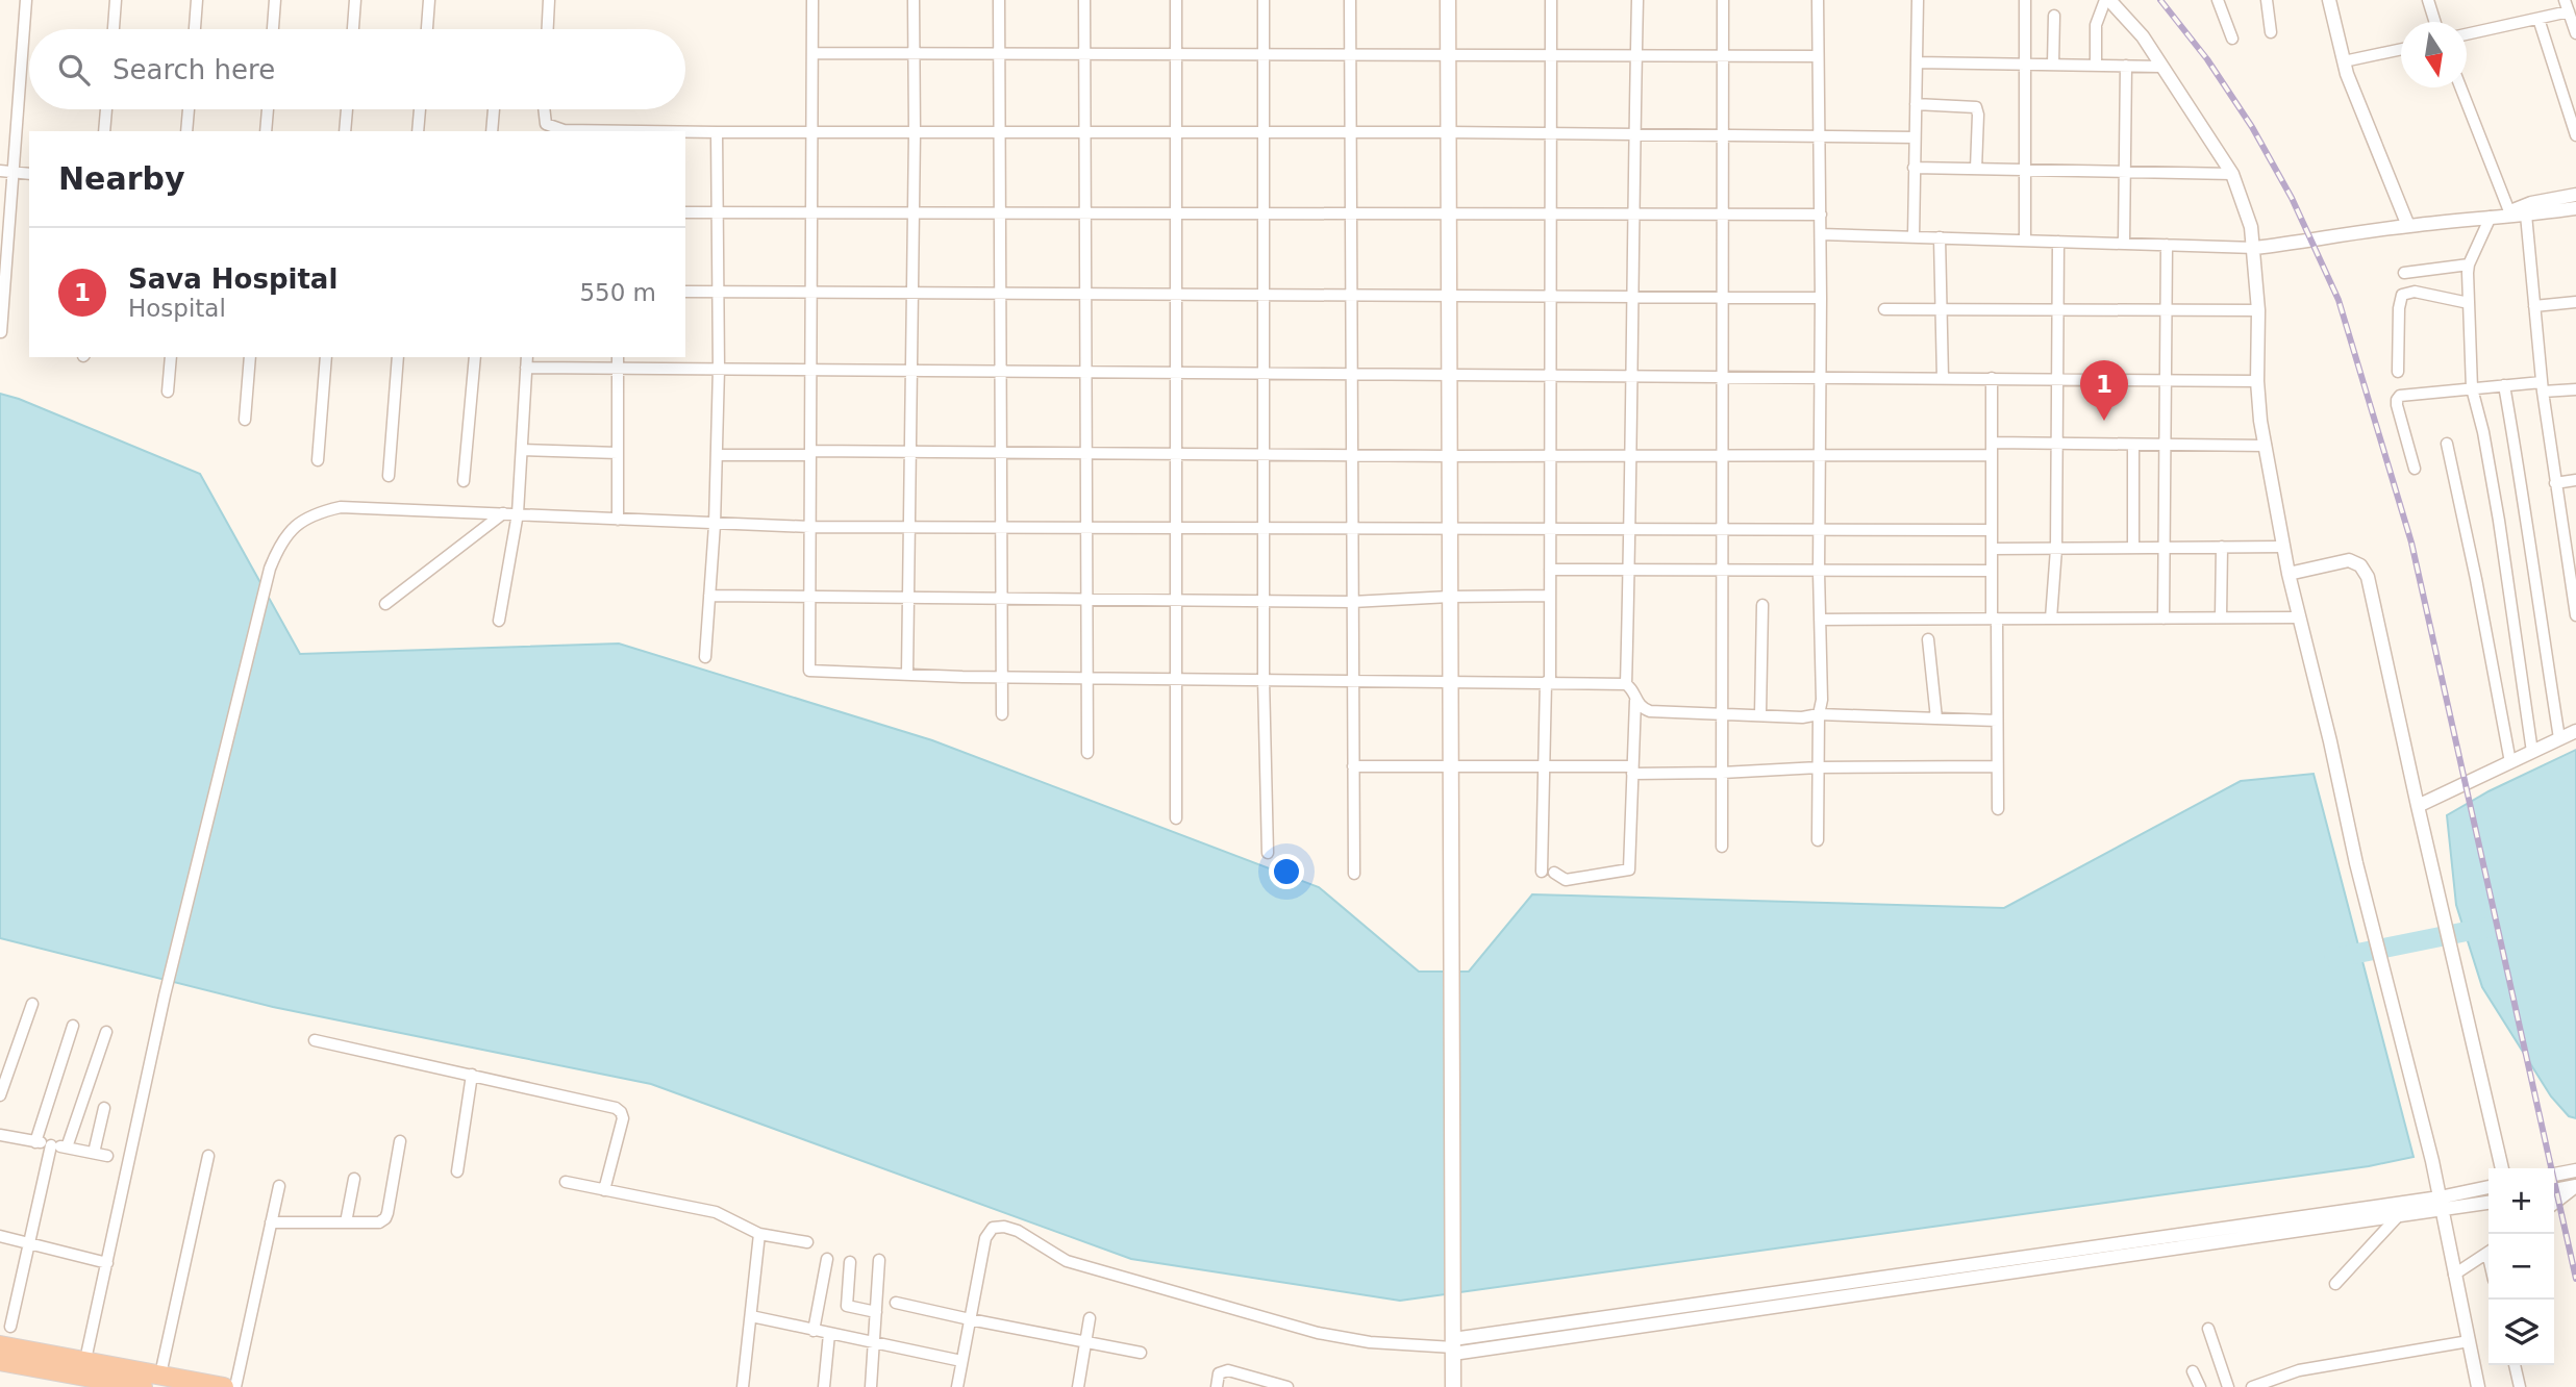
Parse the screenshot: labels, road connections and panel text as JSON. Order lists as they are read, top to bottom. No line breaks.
{"north":"bottom","page":{"search":"Search here","heading":"Nearby","list":[{"mark":"1","name":"Sava Hospital","note":"Hospital","value":"550 m"}],"pins":"1","map_buttons":["+","−"]}}
